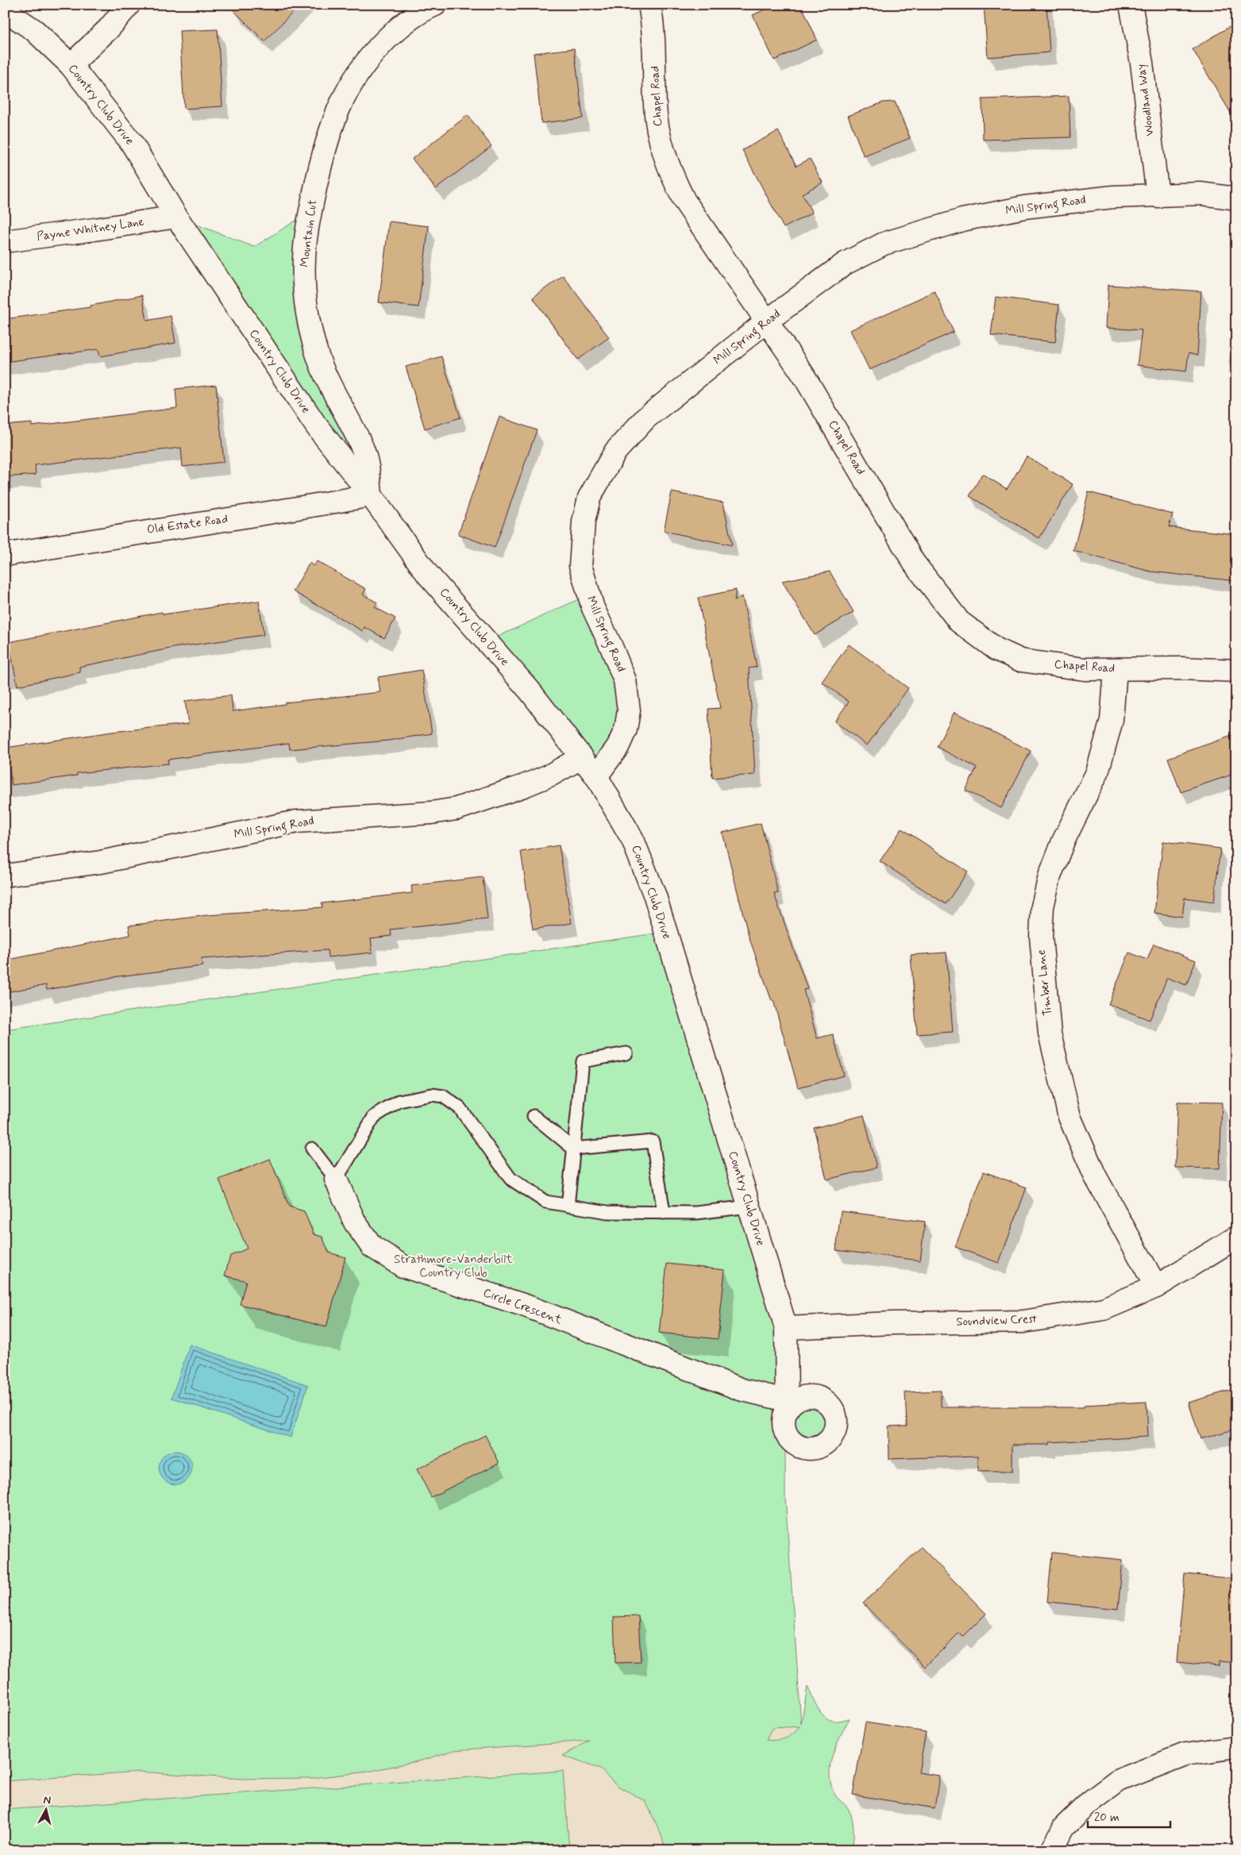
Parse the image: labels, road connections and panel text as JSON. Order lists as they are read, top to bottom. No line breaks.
{"streets":{"street":["Chapel Road","Woodland Way","Country Club Drive","Mill Spring Road","Payne Whitney Lane","Mountain Cut","Old Estate Road","Timber Lane","Circle Crescent","Soundview Crest"]},"crossings":[["Chapel Road","Mill Spring Road"],["Chapel Road","Timber Lane"],["Woodland Way","Mill Spring Road"],["Country Club Drive","Mill Spring Road"],["Country Club Drive","Payne Whitney Lane"],["Country Club Drive","Mountain Cut"],["Country Club Drive","Old Estate Road"],["Country Club Drive","Circle Crescent"],["Country Club Drive","Soundview Crest"],["Mountain Cut","Old Estate Road"],["Timber Lane","Soundview Crest"],["Circle Crescent","Soundview Crest"]],"parks":["Strathmore-Vanderbilt Country Club"],"scale_bar":"20 m","north":"top"}
